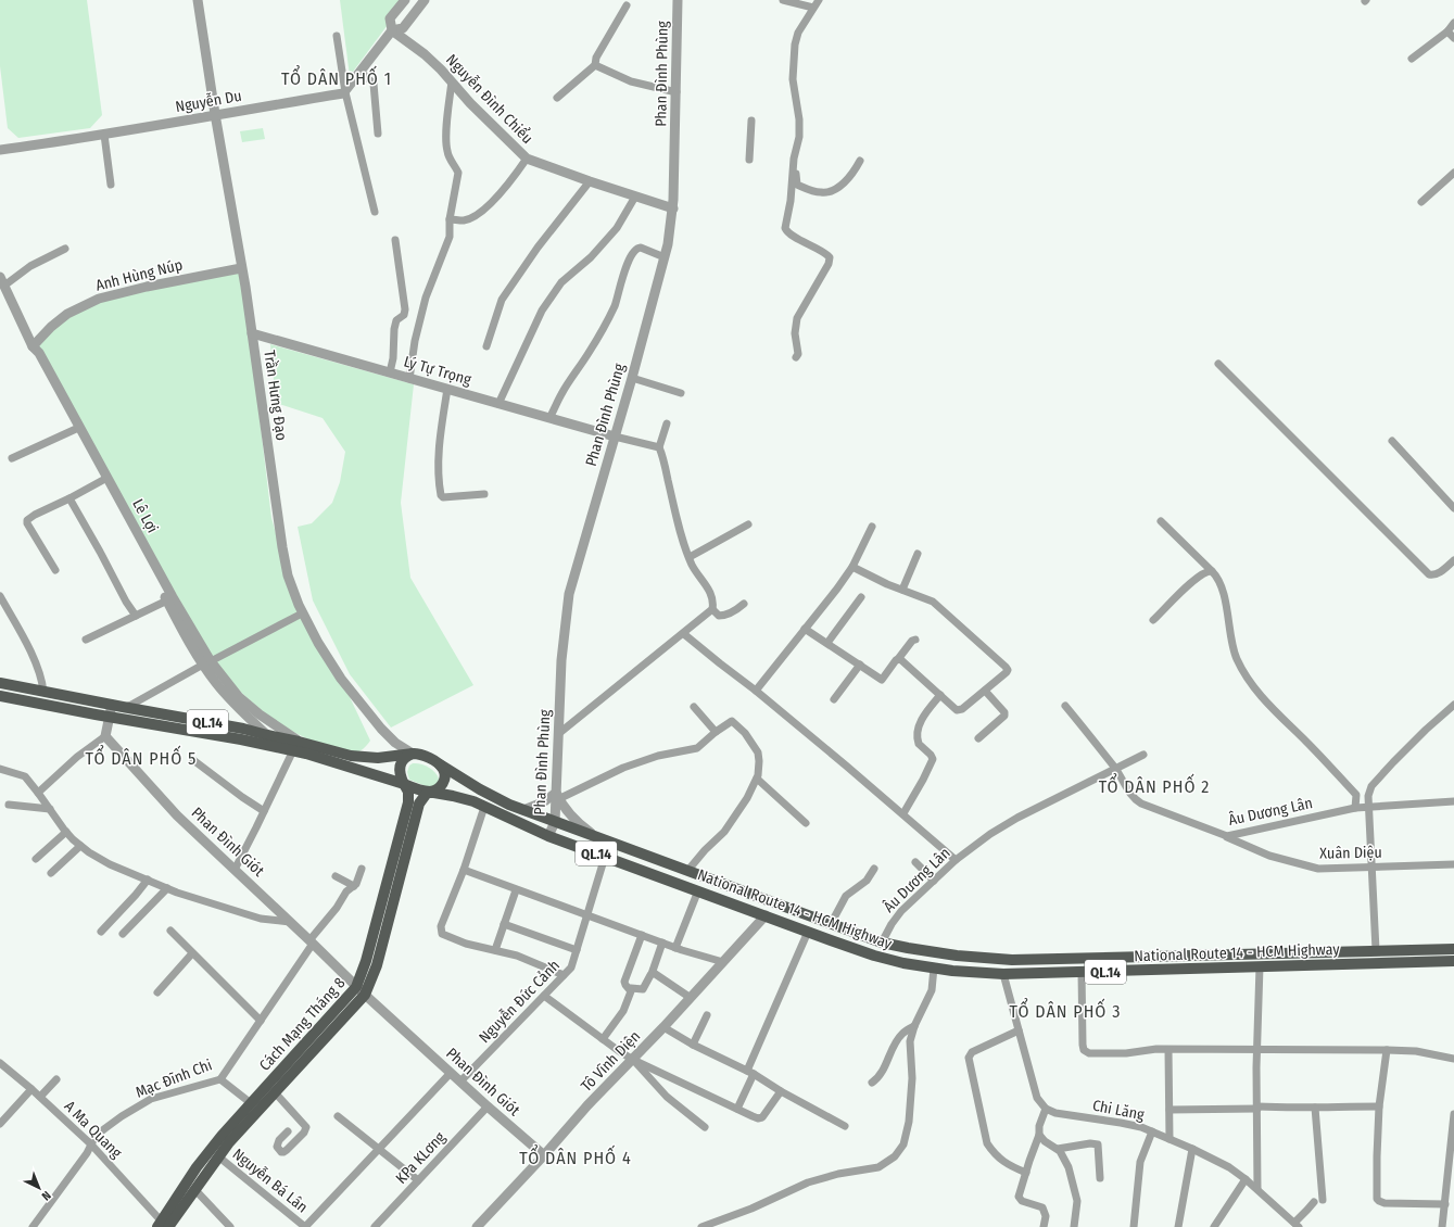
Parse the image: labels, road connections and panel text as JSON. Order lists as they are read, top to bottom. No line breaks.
{"streets":{"main road":["QL.14","National Route 14 - HCM Highway","Cách Mạng Tháng 8"],"street":["Phan Đình Phùng","Nguyễn Đình Chiểu","Nguyễn Du","Anh Hùng Núp","Lý Tự Trọng","Trần Hưng Đạo","Lê Lợi","Âu Dương Lân","Phan Đình Giót","Xuân Diệu","Nguyễn Đức Cảnh","Tô Vĩnh Diện","Mạc Đĩnh Chi","Chi Lăng","A Ma Quang","KPa KLơng","Nguyễn Bá Lân"]},"crossings":[["Phan Đình Phùng","Nguyễn Đình Chiểu"],["Phan Đình Phùng","Lý Tự Trọng"],["Phan Đình Phùng","National Route 14 - HCM Highway"],["Nguyễn Du","Trần Hưng Đạo"],["Anh Hùng Núp","Trần Hưng Đạo"],["Anh Hùng Núp","Lê Lợi"],["Lý Tự Trọng","Trần Hưng Đạo"],["Trần Hưng Đạo","QL.14"],["Trần Hưng Đạo","National Route 14 - HCM Highway"],["Trần Hưng Đạo","Cách Mạng Tháng 8"],["Lê Lợi","QL.14"],["QL.14","National Route 14 - HCM Highway"],["QL.14","Cách Mạng Tháng 8"],["Âu Dương Lân","Xuân Diệu"],["Âu Dương Lân","National Route 14 - HCM Highway"],["Phan Đình Giót","Nguyễn Đức Cảnh"],["Phan Đình Giót","Cách Mạng Tháng 8"],["Phan Đình Giót","Tô Vĩnh Diện"],["Phan Đình Giót","Mạc Đĩnh Chi"],["Phan Đình Giót","KPa KLơng"],["National Route 14 - HCM Highway","Nguyễn Đức Cảnh"],["National Route 14 - HCM Highway","Cách Mạng Tháng 8"],["National Route 14 - HCM Highway","Tô Vĩnh Diện"],["Cách Mạng Tháng 8","A Ma Quang"],["Cách Mạng Tháng 8","Nguyễn Bá Lân"],["Mạc Đĩnh Chi","A Ma Quang"]],"districts":["TỔ DÂN PHỐ 1","TỔ DÂN PHỐ 5","TỔ DÂN PHỐ 2","TỔ DÂN PHỐ 3","TỔ DÂN PHỐ 4"],"north":"bottom right"}
